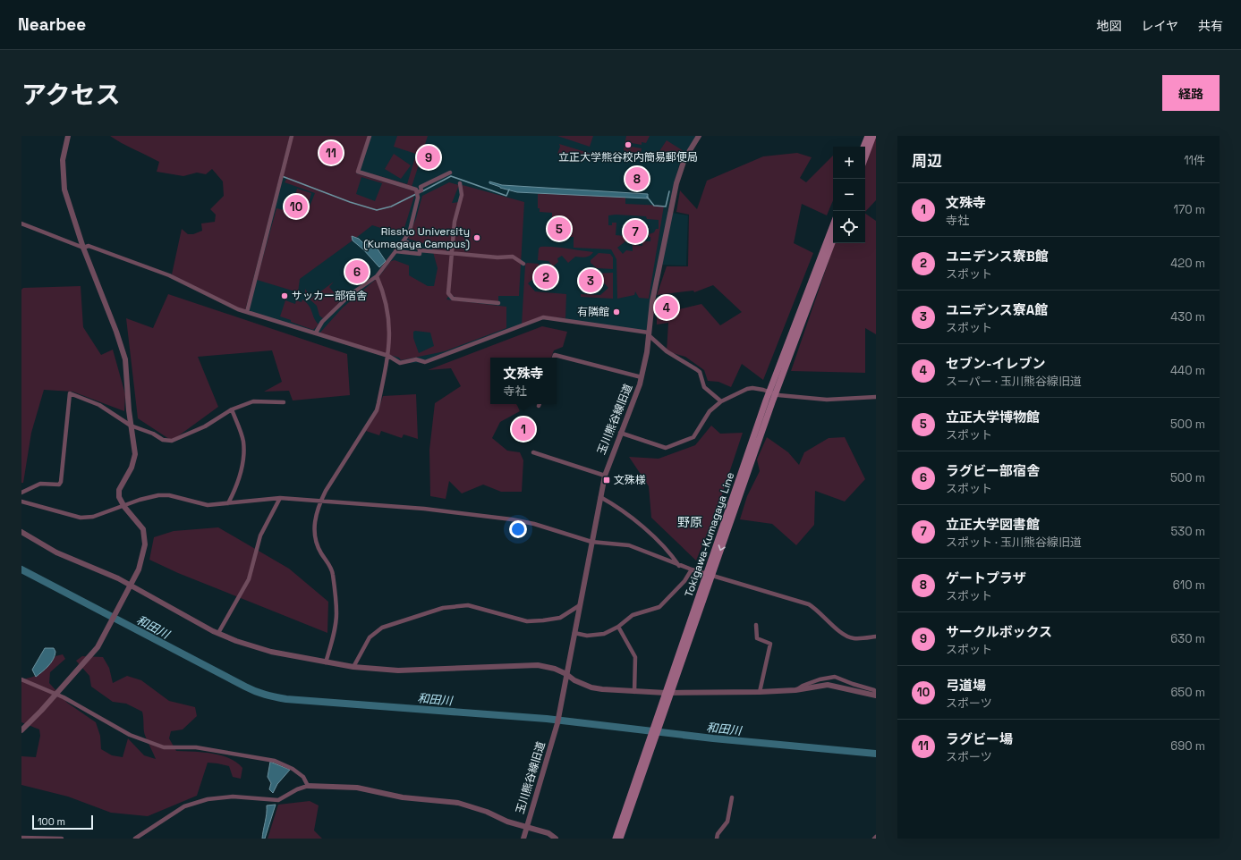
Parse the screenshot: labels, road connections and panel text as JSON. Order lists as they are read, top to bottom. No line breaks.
{"streets":{"main road":["Tokigawa-Kumagaya Line"],"street":["玉川熊谷線旧道"]},"districts":["野原"],"water":["和田川"],"places":{"other":["立正大学熊谷校内簡易郵便局","Rissho University (Kumagaya Campus)","サッカー部宿舎","有隣館"],"transit":["文殊様"]},"scale_bar":"100 m","page":{"header":"Nearbee","nav":["地図","レイヤ","共有"],"title":"アクセス","buttons":"経路","heading":["周辺","11件"],"pins":["11","9","8","10","5","7","6","2","3","4","1"],"map_buttons":["+","−"],"list":[{"mark":"1","name":"文殊寺","note":"寺社","value":"170 m"},{"mark":"2","name":"ユニデンス寮B館","note":"スポット","value":"420 m"},{"mark":"3","name":"ユニデンス寮A館","note":"スポット","value":"430 m"},{"mark":"4","name":"セブン-イレブン","note":"スーパー · 玉川熊谷線旧道","value":"440 m"},{"mark":"5","name":"立正大学博物館","note":"スポット","value":"500 m"},{"mark":"6","name":"ラグビー部宿舎","note":"スポット","value":"500 m"},{"mark":"7","name":"立正大学図書館","note":"スポット · 玉川熊谷線旧道","value":"530 m"},{"mark":"8","name":"ゲートプラザ","note":"スポット","value":"610 m"},{"mark":"9","name":"サークルボックス","note":"スポット","value":"630 m"},{"mark":"10","name":"弓道場","note":"スポーツ","value":"650 m"},{"mark":"11","name":"ラグビー場","note":"スポーツ","value":"690 m"}],"popup":["文殊寺","寺社"],"scale":"100 m"}}
